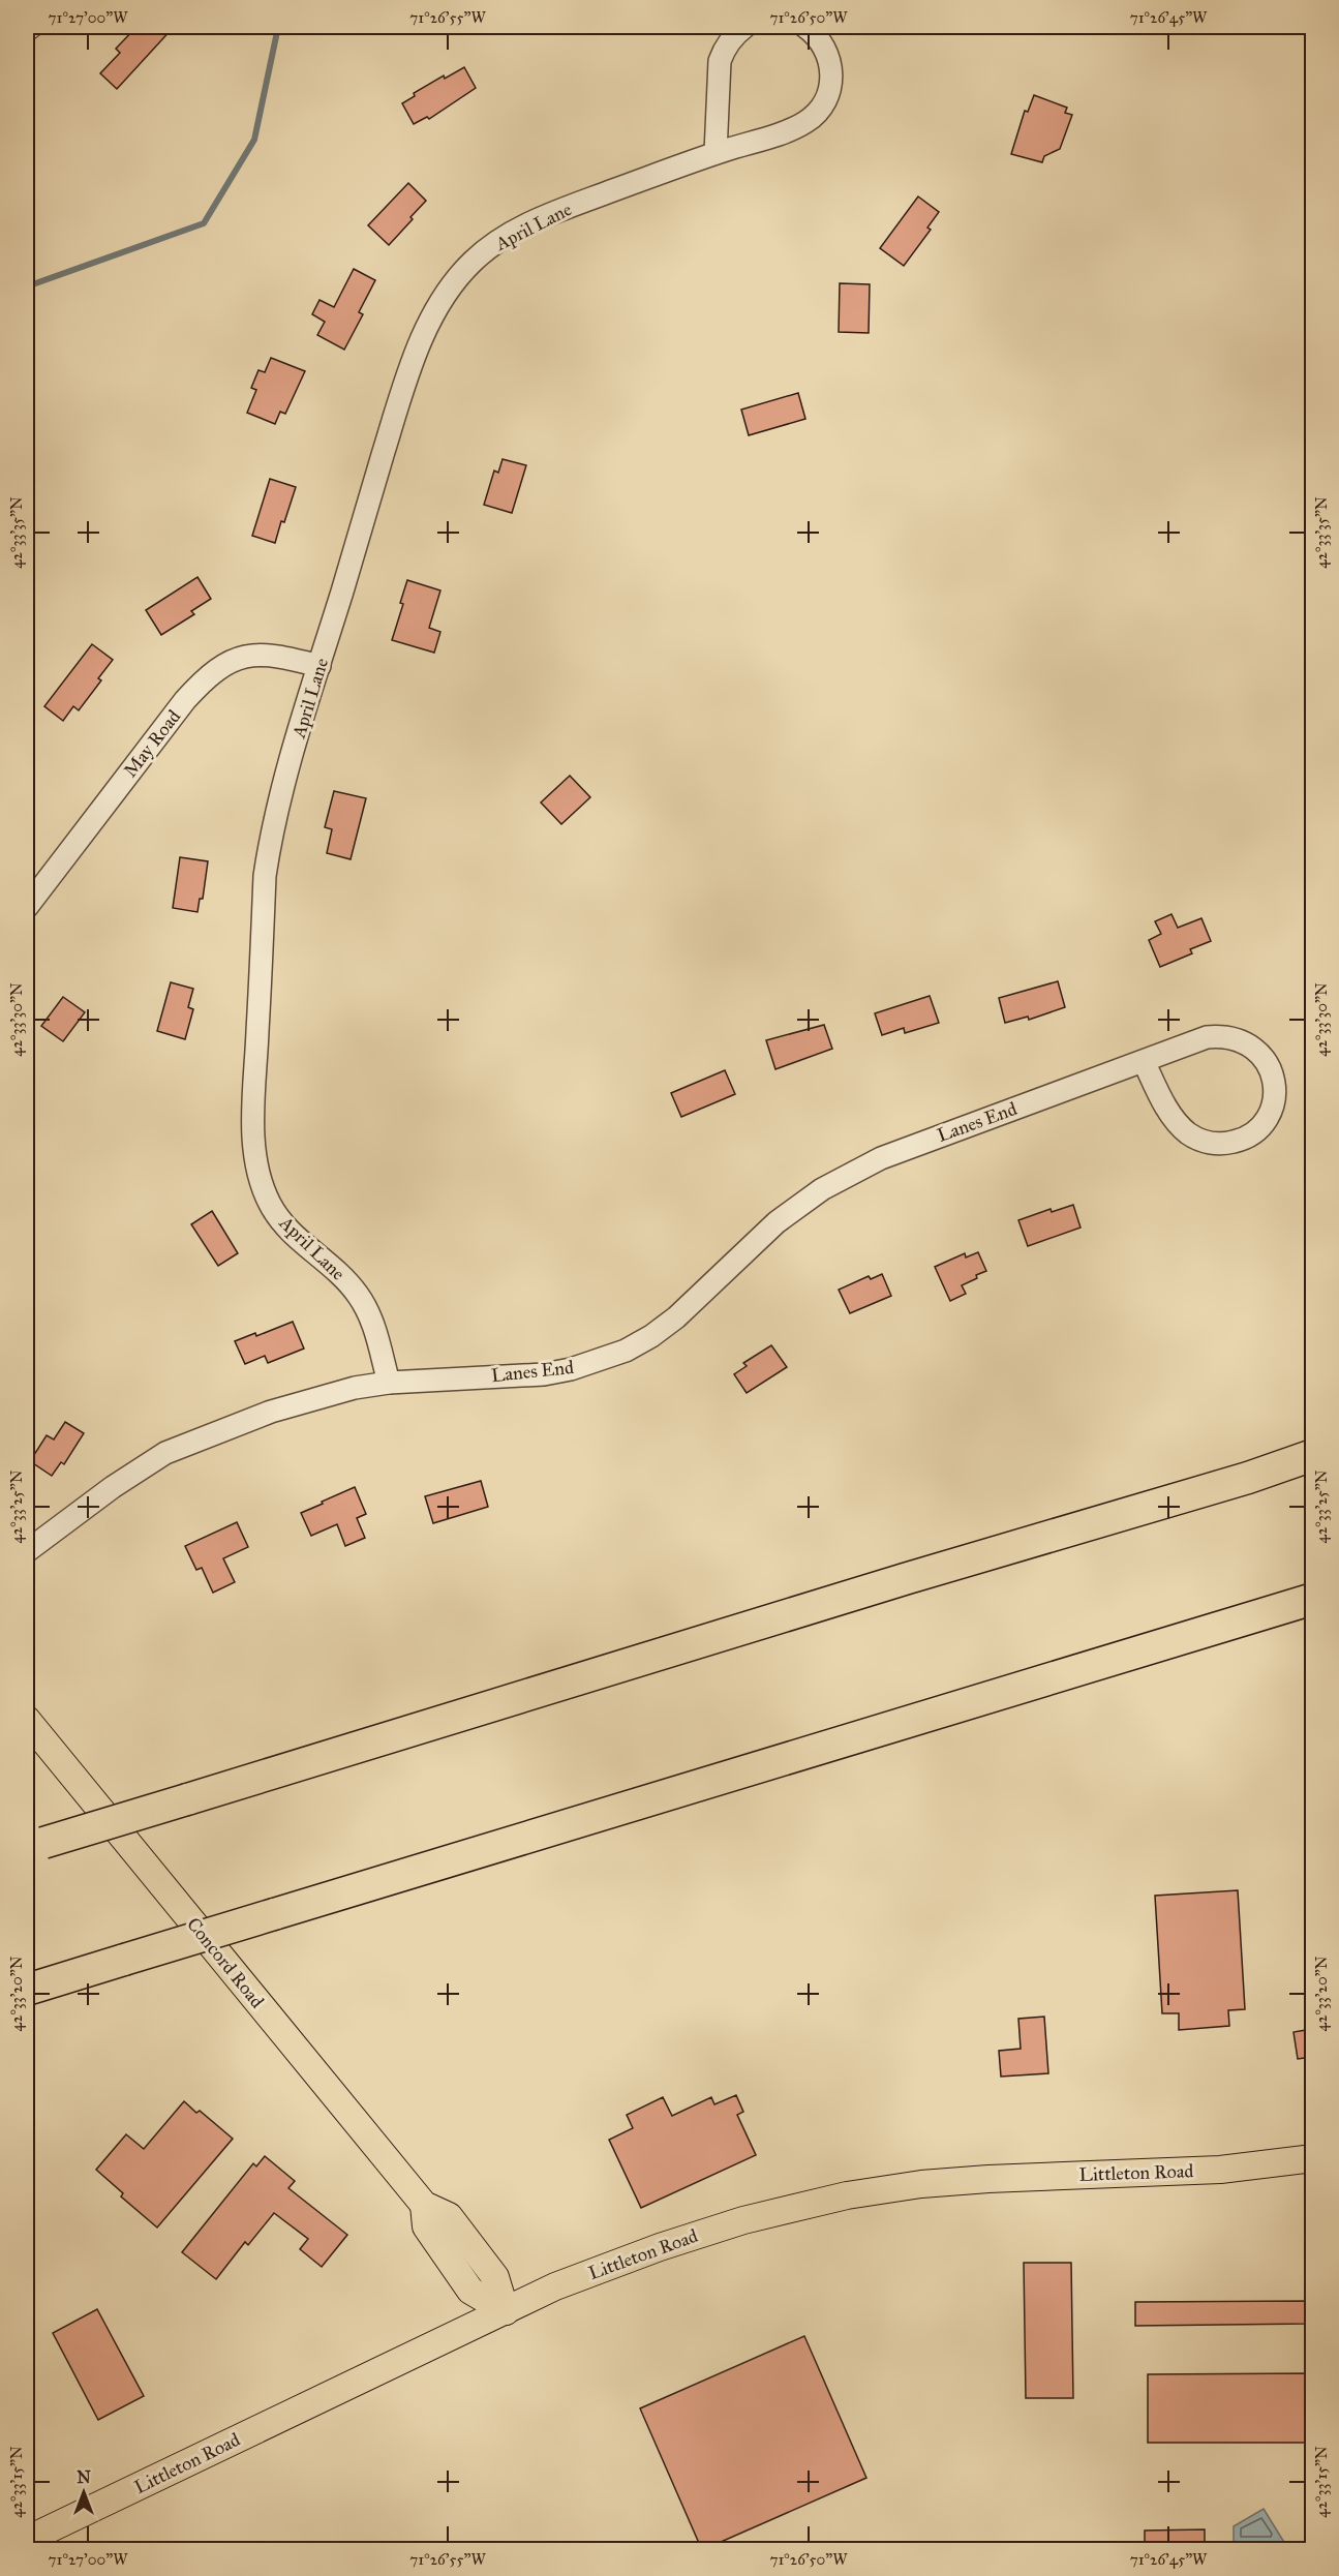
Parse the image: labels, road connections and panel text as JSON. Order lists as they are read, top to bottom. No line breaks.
{"streets":{"main road":["Concord Road","Littleton Road"],"street":["April Lane","May Road","Lanes End"]},"crossings":[["April Lane","May Road"],["April Lane","Lanes End"],["Concord Road","Littleton Road"]],"north":"top","coordinates":["71°27'00\"W","71°26'55\"W","71°26'50\"W","71°26'45\"W","42°33'35\"N","42°33'30\"N","42°33'25\"N","42°33'20\"N","42°33'15\"N"]}
